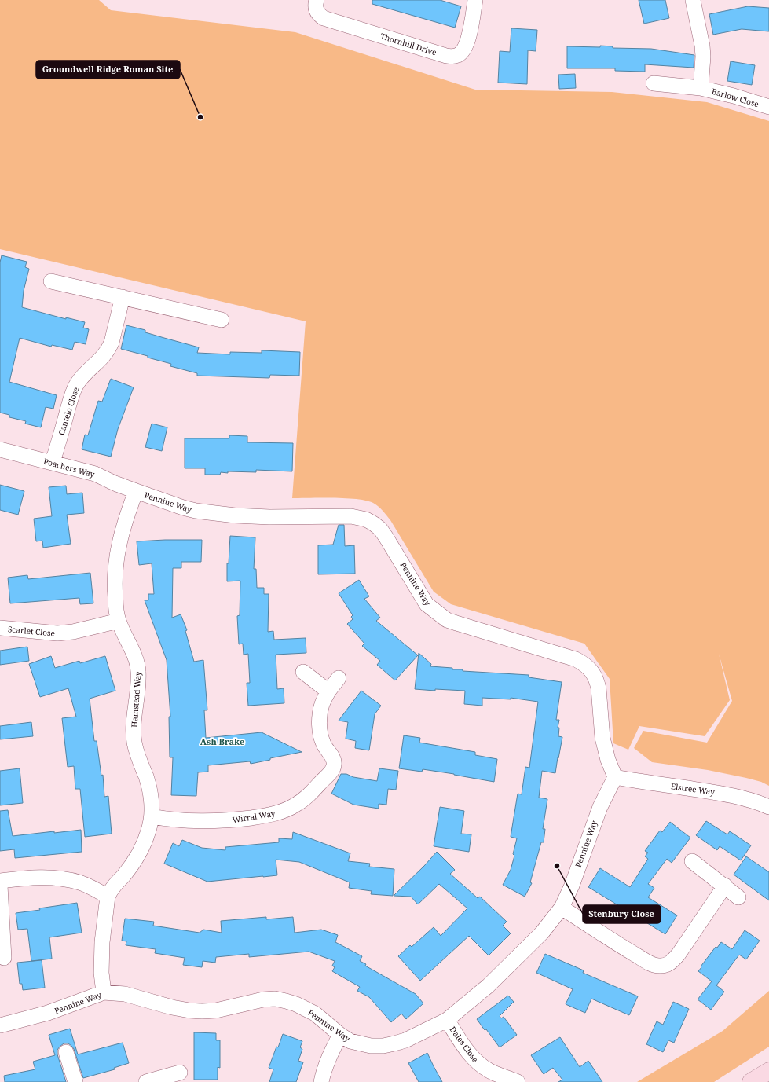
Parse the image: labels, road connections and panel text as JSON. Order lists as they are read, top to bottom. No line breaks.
{"streets":{"street":["Thornhill Drive","Barlow Close","Cantelo Close","Poachers Way","Pennine Way","Scarlet Close","Hamstead Way","Elstree Way","Wirral Way","Dales Close"]},"crossings":[["Cantelo Close","Poachers Way"],["Poachers Way","Pennine Way"],["Poachers Way","Hamstead Way"],["Pennine Way","Hamstead Way"],["Pennine Way","Elstree Way"],["Pennine Way","Dales Close"],["Scarlet Close","Hamstead Way"],["Hamstead Way","Wirral Way"]],"districts":["Ash Brake"],"places":["Groundwell Ridge Roman Site","Stenbury Close"]}
